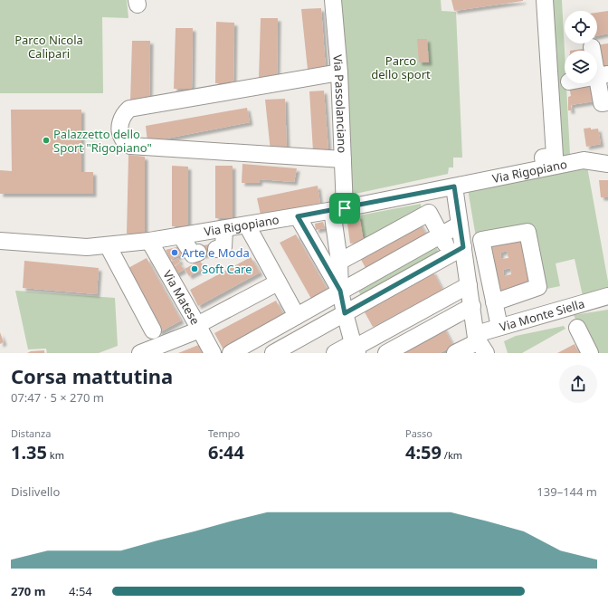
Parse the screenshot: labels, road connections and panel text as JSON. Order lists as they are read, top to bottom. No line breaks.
{"streets":{"street":["Via Passolanciano","Via Rigopiano","Via Matese","Via Monte Siella"]},"crossings":[["Via Passolanciano","Via Rigopiano"],["Via Rigopiano","Via Matese"]],"parks":["Parco Nicola Calipari","Parco dello sport"],"places":["Palazzetto dello Sport \"Rigopiano\"","Arte e Moda","Soft Care"],"page":{"heading":["Corsa mattutina","07:47 · 5 × 270 m"],"stats":[["Distanza","1.35 km"],["Tempo","6:44"],["Passo","4:59 /km"]],"chart":["Dislivello","139–144 m"],"list":[{"name":"270 m","note":"4:54"}]}}
